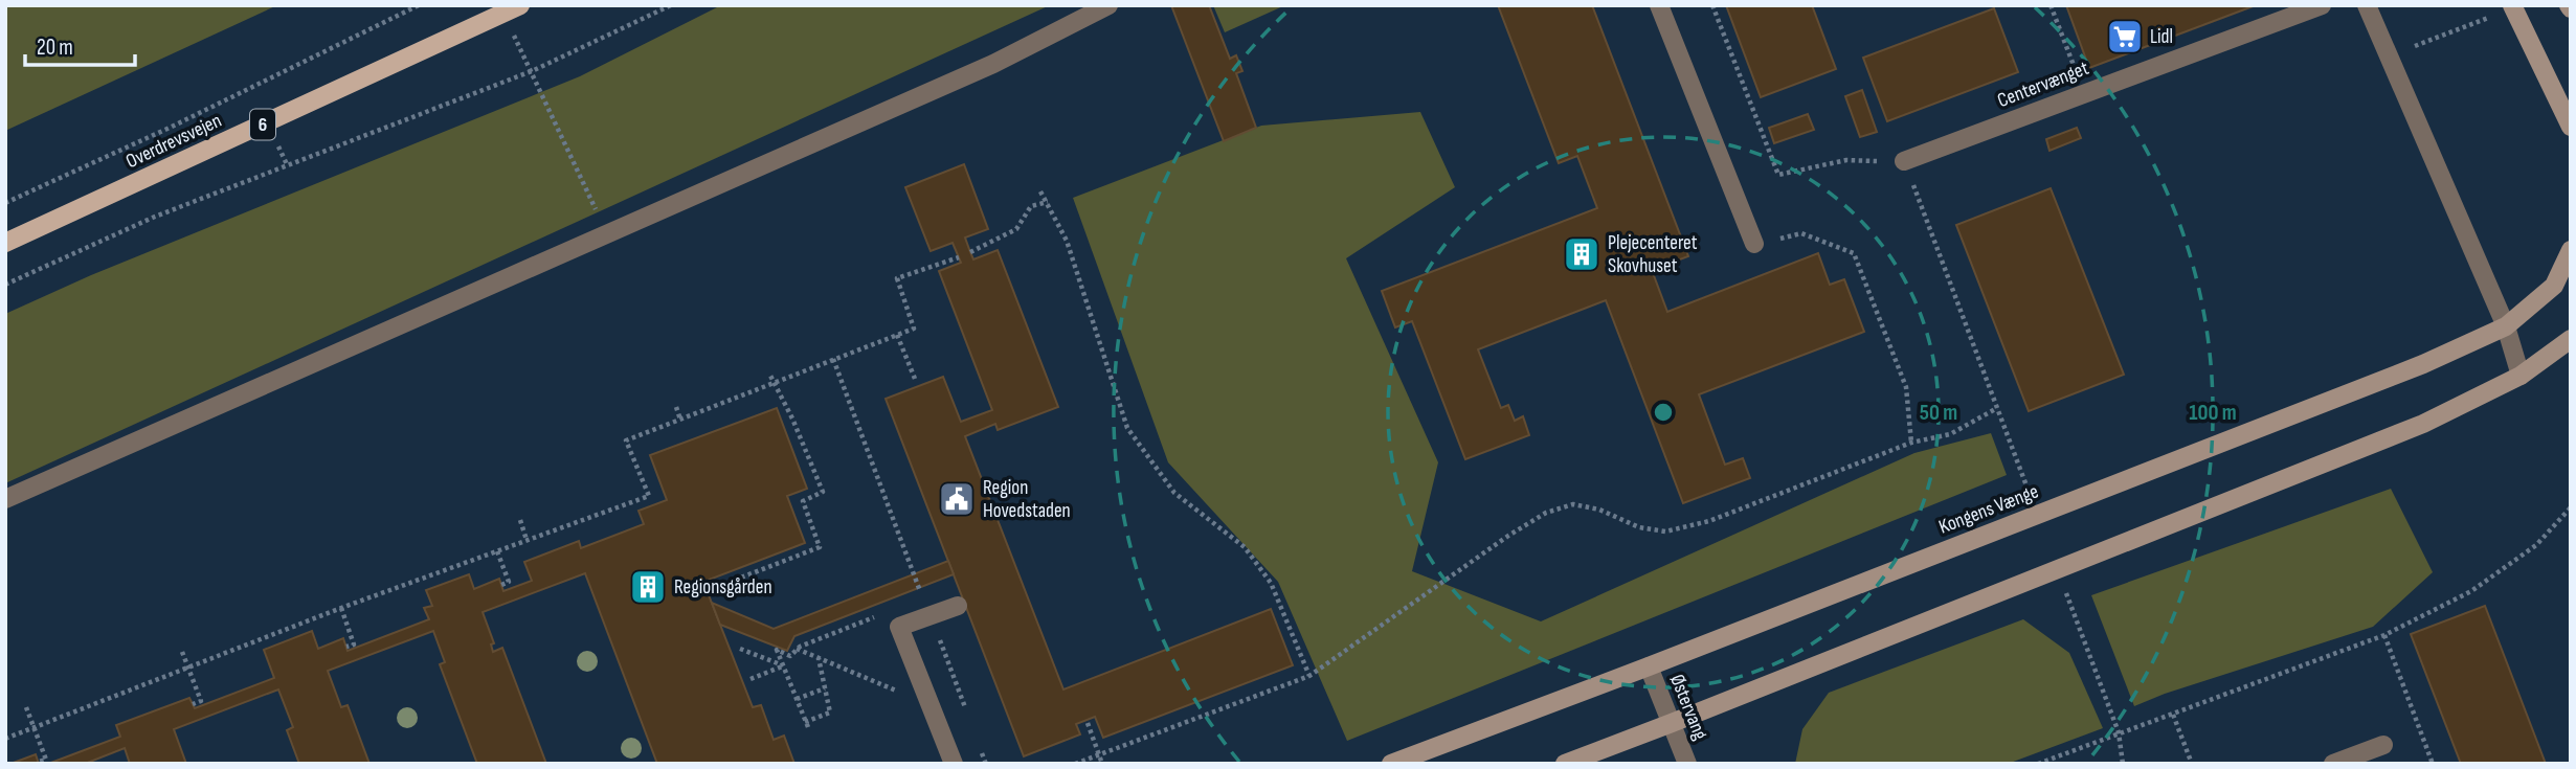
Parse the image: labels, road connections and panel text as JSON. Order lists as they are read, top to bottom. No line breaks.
{"streets":{"main road":["6","Overdrevsvejen"],"street":["Centervænget","Kongens Vænge","Østervang"]},"crossings":[["Kongens Vænge","Østervang"]],"places":{"supermarket":["Lidl"],"building":["Plejecenteret Skovhuset","Regionsgården"],"public building":["Region Hovedstaden"]},"scale_bar":"20 m","rings":["50 m","100 m"]}
